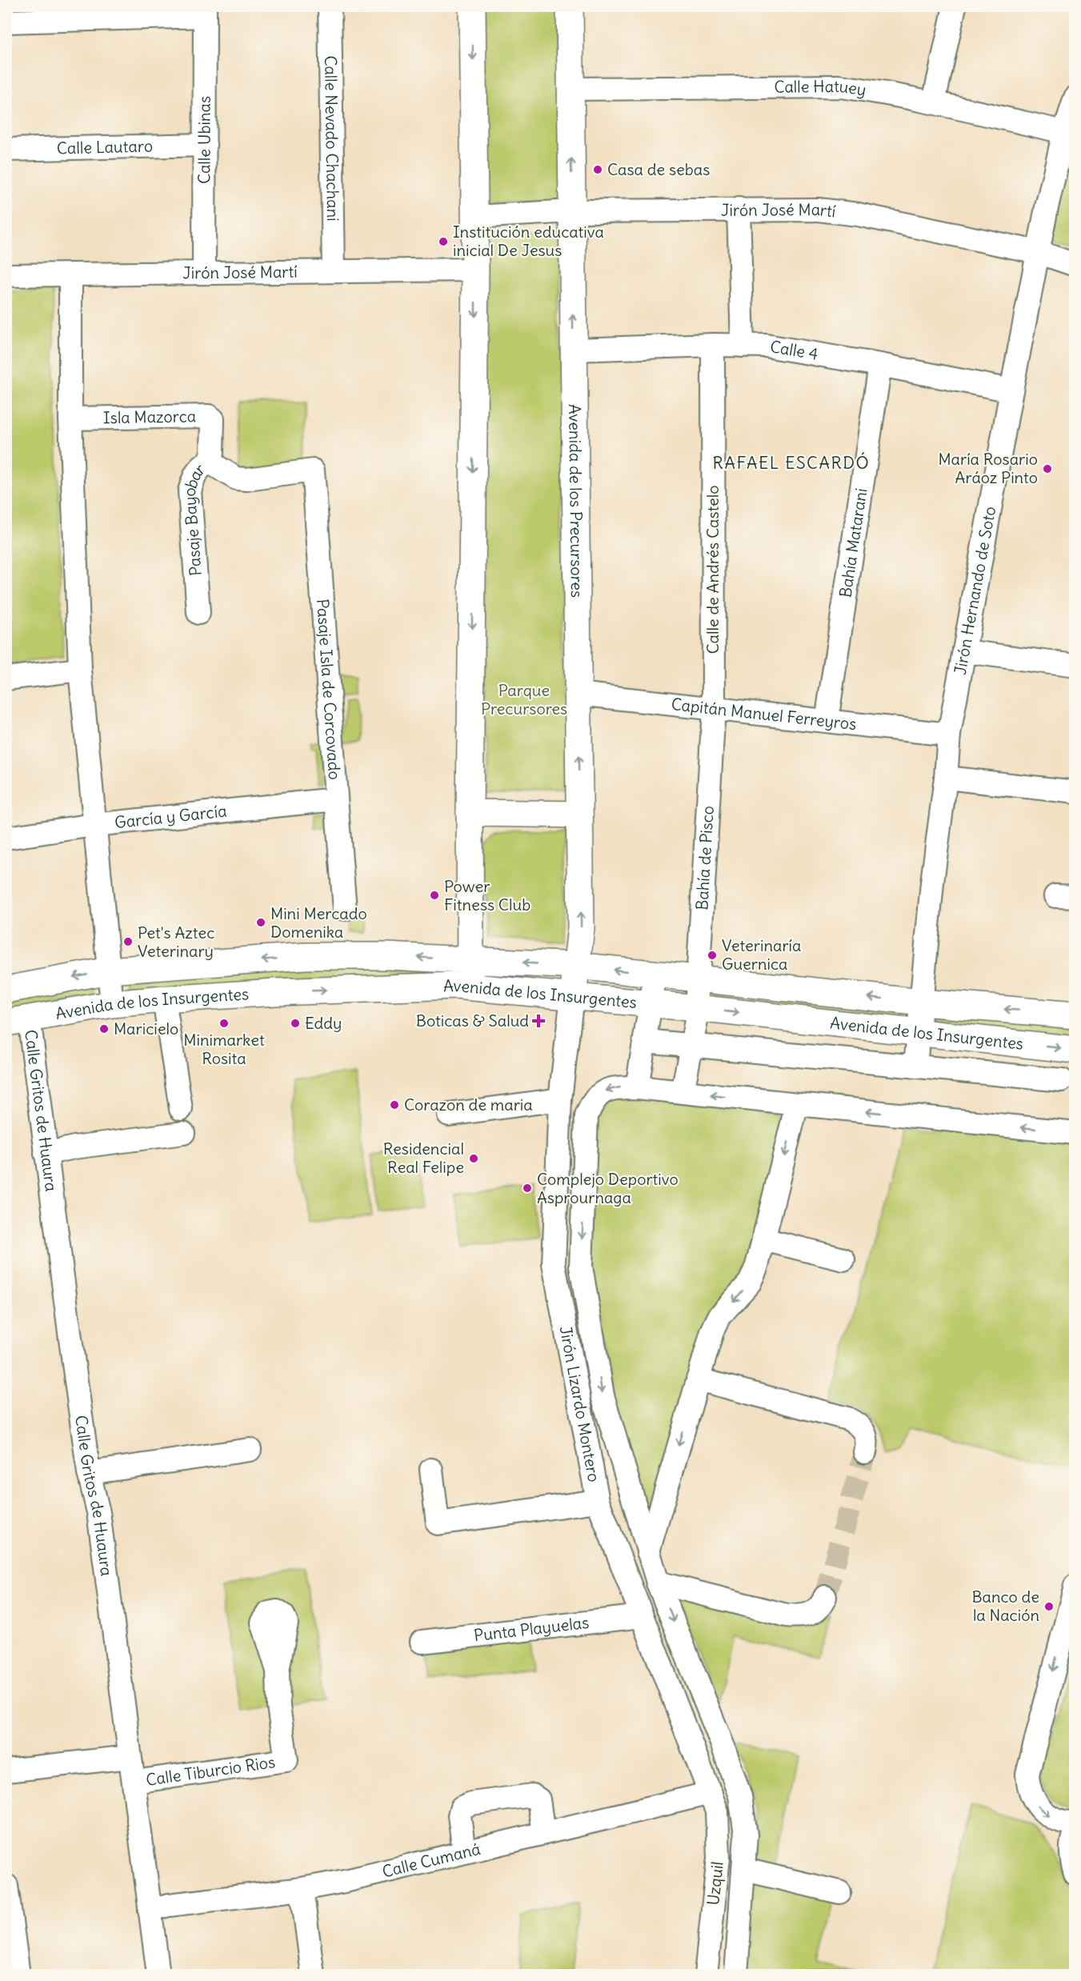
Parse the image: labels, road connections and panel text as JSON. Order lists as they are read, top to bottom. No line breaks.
{"streets":{"main road":["Avenida de los Precursores","Avenida de los Insurgentes"],"street":["Calle Hatuey","Calle Nevado Chachani","Calle Ubinas","Calle Lautaro","Jirón José Martí","Calle 4","Isla Mazorca","Pasaje Bayobar","Bahía Matarani","Calle de Andrés Castelo","Jirón Hernando de Soto","Pasaje Isla de Corcovado","Capitán Manuel Ferreyros","García y García","Bahía de Pisco","Calle Gritos de Huaura","Jirón Lizardo Montero","Punta Playuelas","Calle Tiburcio Rios","Calle Cumaná","Uzquil"]},"crossings":[["Calle Hatuey","Avenida de los Precursores"],["Calle Hatuey","Jirón Hernando de Soto"],["Calle Nevado Chachani","Jirón José Martí"],["Calle Ubinas","Calle Lautaro"],["Calle Ubinas","Jirón José Martí"],["Jirón José Martí","Avenida de los Precursores"],["Jirón José Martí","Jirón Hernando de Soto"],["Calle 4","Avenida de los Precursores"],["Calle 4","Bahía Matarani"],["Calle 4","Calle de Andrés Castelo"],["Calle 4","Jirón Hernando de Soto"],["Isla Mazorca","Pasaje Bayobar"],["Isla Mazorca","Pasaje Isla de Corcovado"],["Avenida de los Precursores","Capitán Manuel Ferreyros"],["Avenida de los Precursores","Avenida de los Insurgentes"],["Avenida de los Precursores","Jirón Lizardo Montero"],["Pasaje Bayobar","Pasaje Isla de Corcovado"],["Bahía Matarani","Capitán Manuel Ferreyros"],["Calle de Andrés Castelo","Capitán Manuel Ferreyros"],["Calle de Andrés Castelo","Bahía de Pisco"],["Jirón Hernando de Soto","Capitán Manuel Ferreyros"],["Jirón Hernando de Soto","Avenida de los Insurgentes"],["Pasaje Isla de Corcovado","García y García"],["Capitán Manuel Ferreyros","Bahía de Pisco"],["Bahía de Pisco","Avenida de los Insurgentes"],["Avenida de los Insurgentes","Calle Gritos de Huaura"],["Avenida de los Insurgentes","Jirón Lizardo Montero"],["Calle Gritos de Huaura","Calle Tiburcio Rios"],["Calle Gritos de Huaura","Calle Cumaná"],["Jirón Lizardo Montero","Punta Playuelas"],["Jirón Lizardo Montero","Calle Cumaná"],["Jirón Lizardo Montero","Uzquil"],["Calle Cumaná","Uzquil"]],"districts":["RAFAEL ESCARDÓ"],"parks":["Parque Precursores"],"places":{"other":["Casa de sebas","Institución educativa inicial De Jesus","María Rosario Aráoz Pinto","Power Fitness Club","Mini Mercado Domenika","Pet's Aztec Veterinary","Veterinaría Guernica","Minimarket Rosita","Eddy","Maricielo","Corazon de maria","Residencial Real Felipe","Complejo Deportivo Asprournaga","Banco de la Nación"],"health":["Boticas & Salud"]}}
